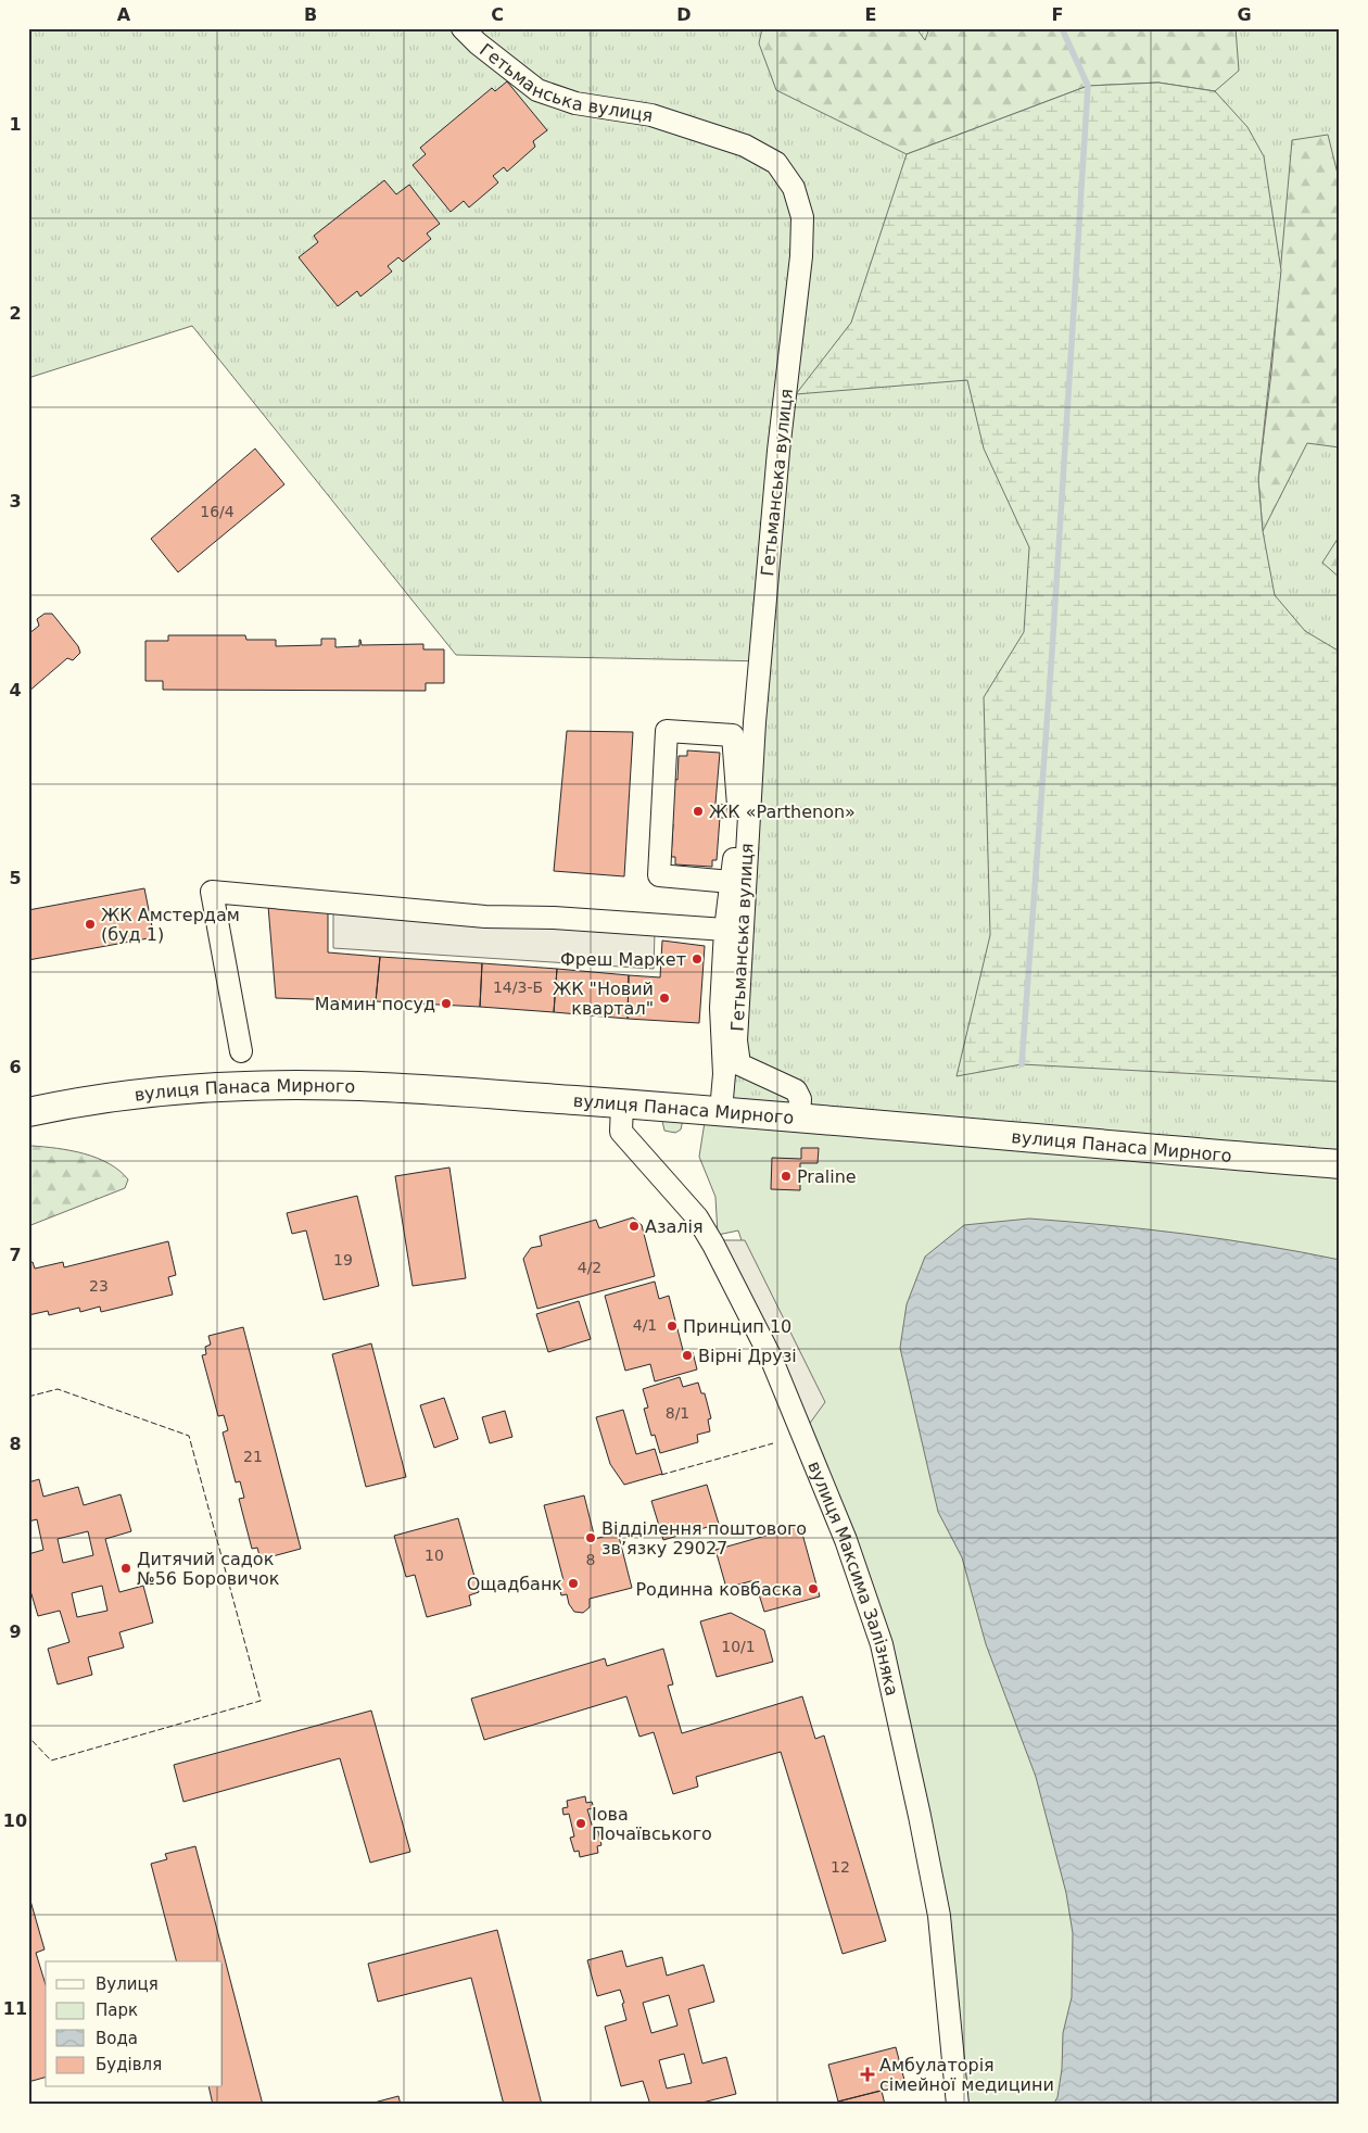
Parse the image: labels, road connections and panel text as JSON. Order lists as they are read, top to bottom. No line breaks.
{"streets":{"main road":["вулиця Панаса Мирного"],"street":["Гетьманська вулиця","вулиця Максима Залізняка"]},"crossings":[["Гетьманська вулиця","вулиця Панаса Мирного"],["вулиця Панаса Мирного","вулиця Максима Залізняка"]],"places":{"other":["ЖК «Parthenon»","ЖК Амстердам (буд 1)","Фреш Маркет","ЖК \"Новий квартал\"","Мамин посуд","Praline","Азалія","Принцип 10","Вірні Друзі","Відділення поштового зв’язку 29027","Дитячий садок №56 Боровичок","Ощадбанк","Родинна ковбаска","Іова Почаївського"],"health":["Амбулаторія сімейної медицини"]},"house_numbers":["16/4","14/3-Б","19","4/2","23","4/1","8/1","21","10","8","10/1","12"],"legend":["Вулиця","Парк","Вода","Будівля"],"grid":{"columns":["A","B","C","D","E","F","G"],"rows":["1","2","3","4","5","6","7","8","9","10","11"]}}
